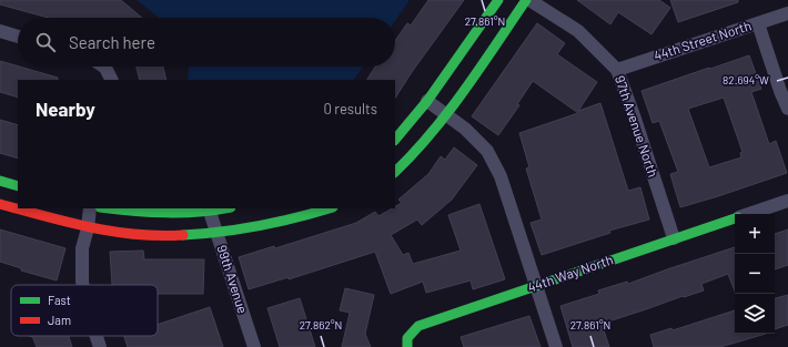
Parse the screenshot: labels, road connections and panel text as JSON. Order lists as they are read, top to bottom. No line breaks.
{"streets":{"street":["44th Street North","97th Avenue North","44th Way North","99th Avenue"]},"crossings":[["44th Street North","97th Avenue North"],["97th Avenue North","44th Way North"]],"legend":["Fast","Jam"],"page":{"search":"Search here","heading":["Nearby","0 results"],"map_buttons":["+","−"]},"coordinates":["27.861°N","82.694°W","27.862°N"]}
